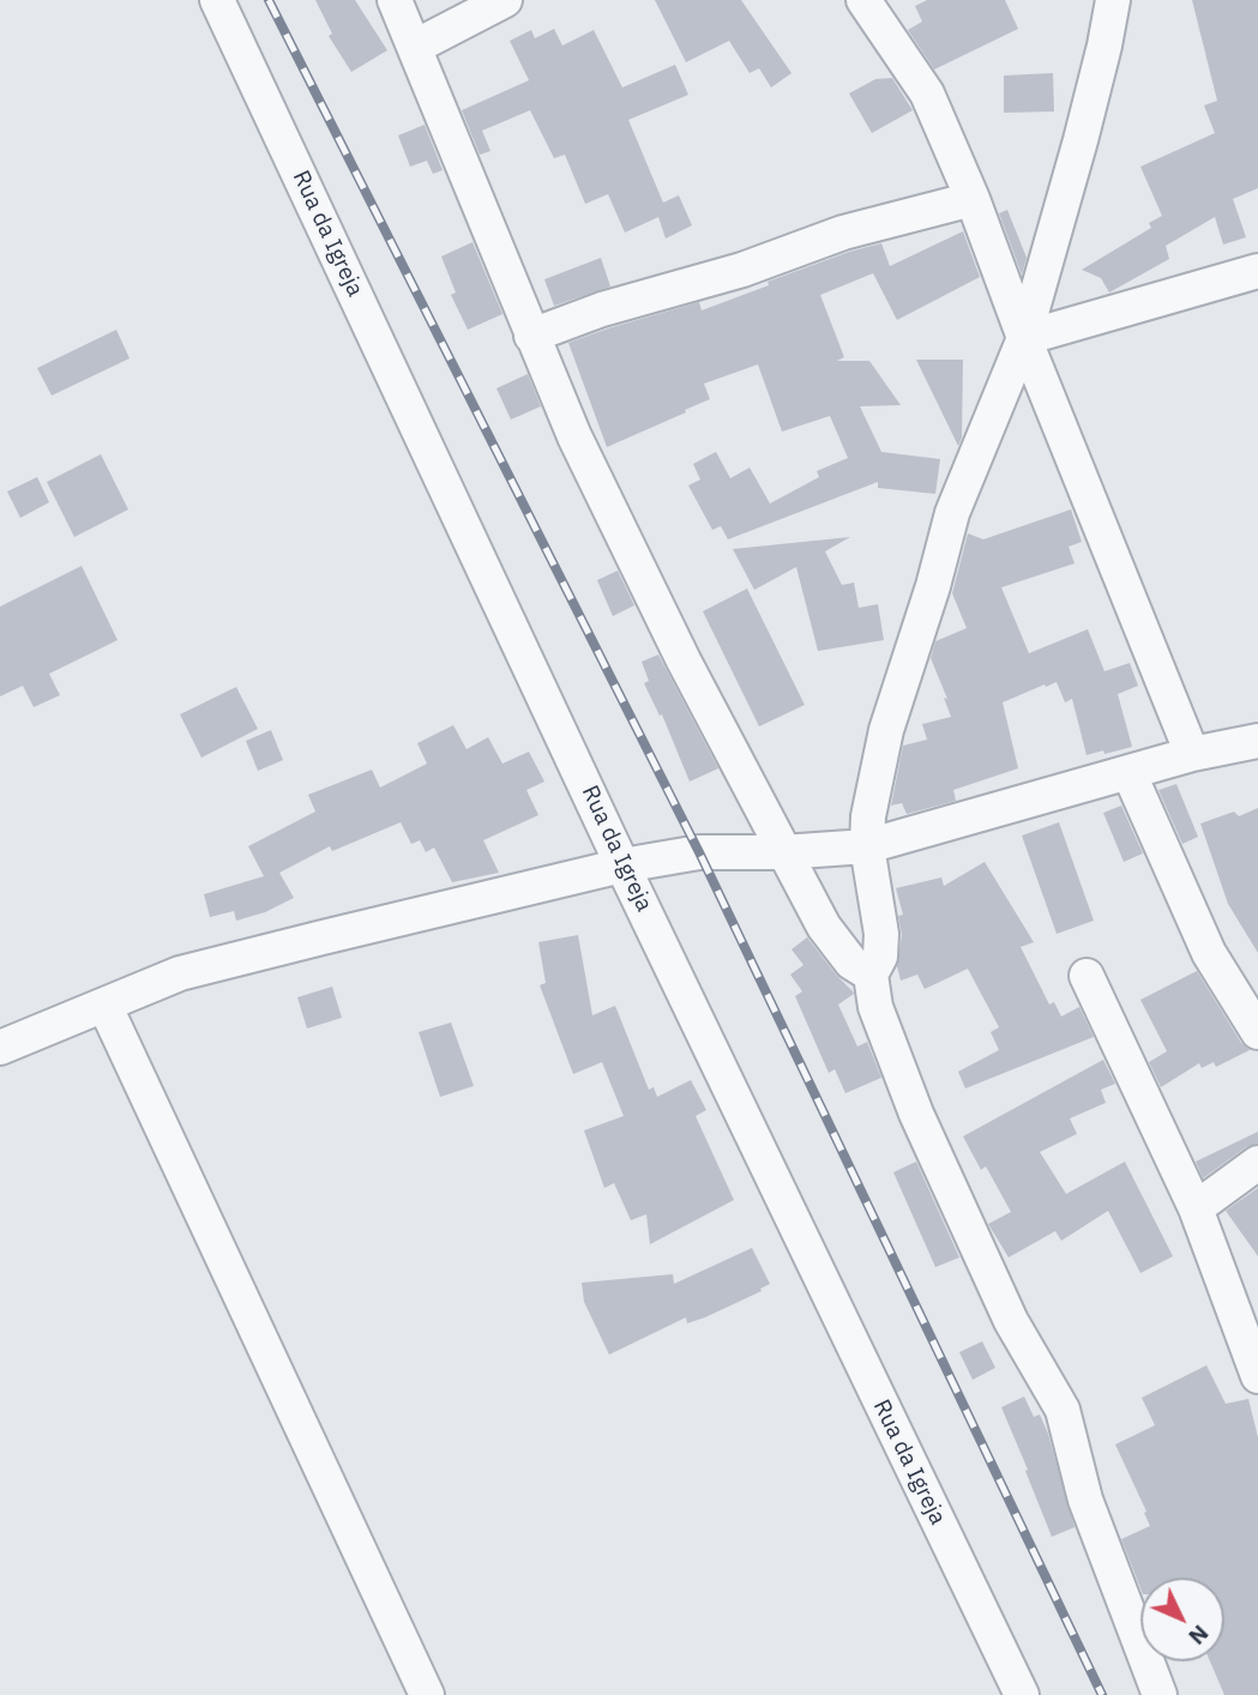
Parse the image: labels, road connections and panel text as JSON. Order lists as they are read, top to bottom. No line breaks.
{"streets":{"street":["Rua da Igreja"]},"north":"bottom right"}
